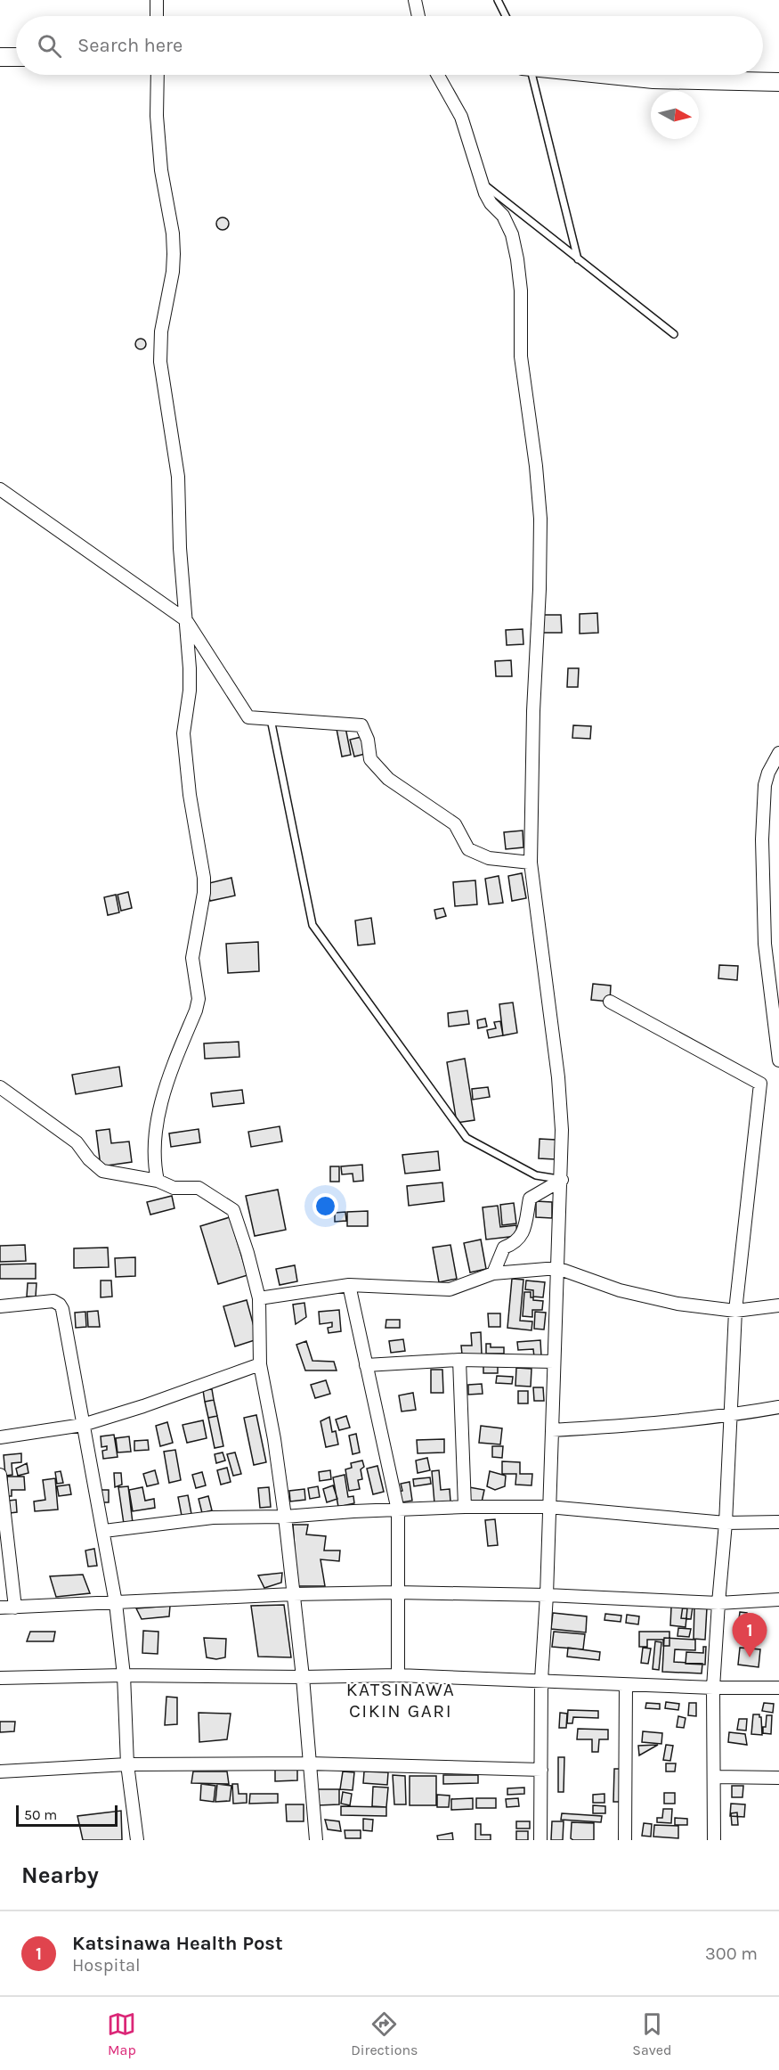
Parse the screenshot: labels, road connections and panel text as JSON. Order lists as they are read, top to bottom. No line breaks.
{"districts":["KATSINAWA CIKIN GARI"],"scale_bar":"50 m","north":"right","page":{"search":"Search here","pins":"1","scale":"50 m","heading":"Nearby","list":[{"mark":"1","name":"Katsinawa Health Post","note":"Hospital","value":"300 m"}],"nav":["Map","Directions","Saved"]}}
